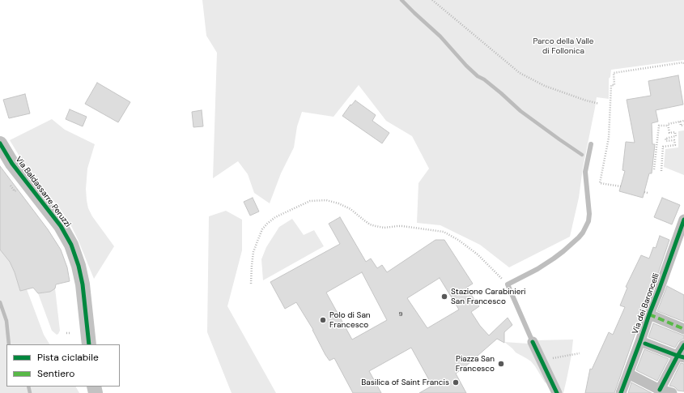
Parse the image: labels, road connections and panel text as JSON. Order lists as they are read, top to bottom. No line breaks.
{"streets":{"street":["Via Baldassarre Peruzzi","Via dei Baroncelli"]},"parks":["Parco della Valle di Follonica"],"places":["Stazione Carabinieri San Francesco","Polo di San Francesco","Piazza San Francesco","Basilica of Saint Francis"],"house_numbers":["9"],"legend":["Pista ciclabile","Sentiero"]}
